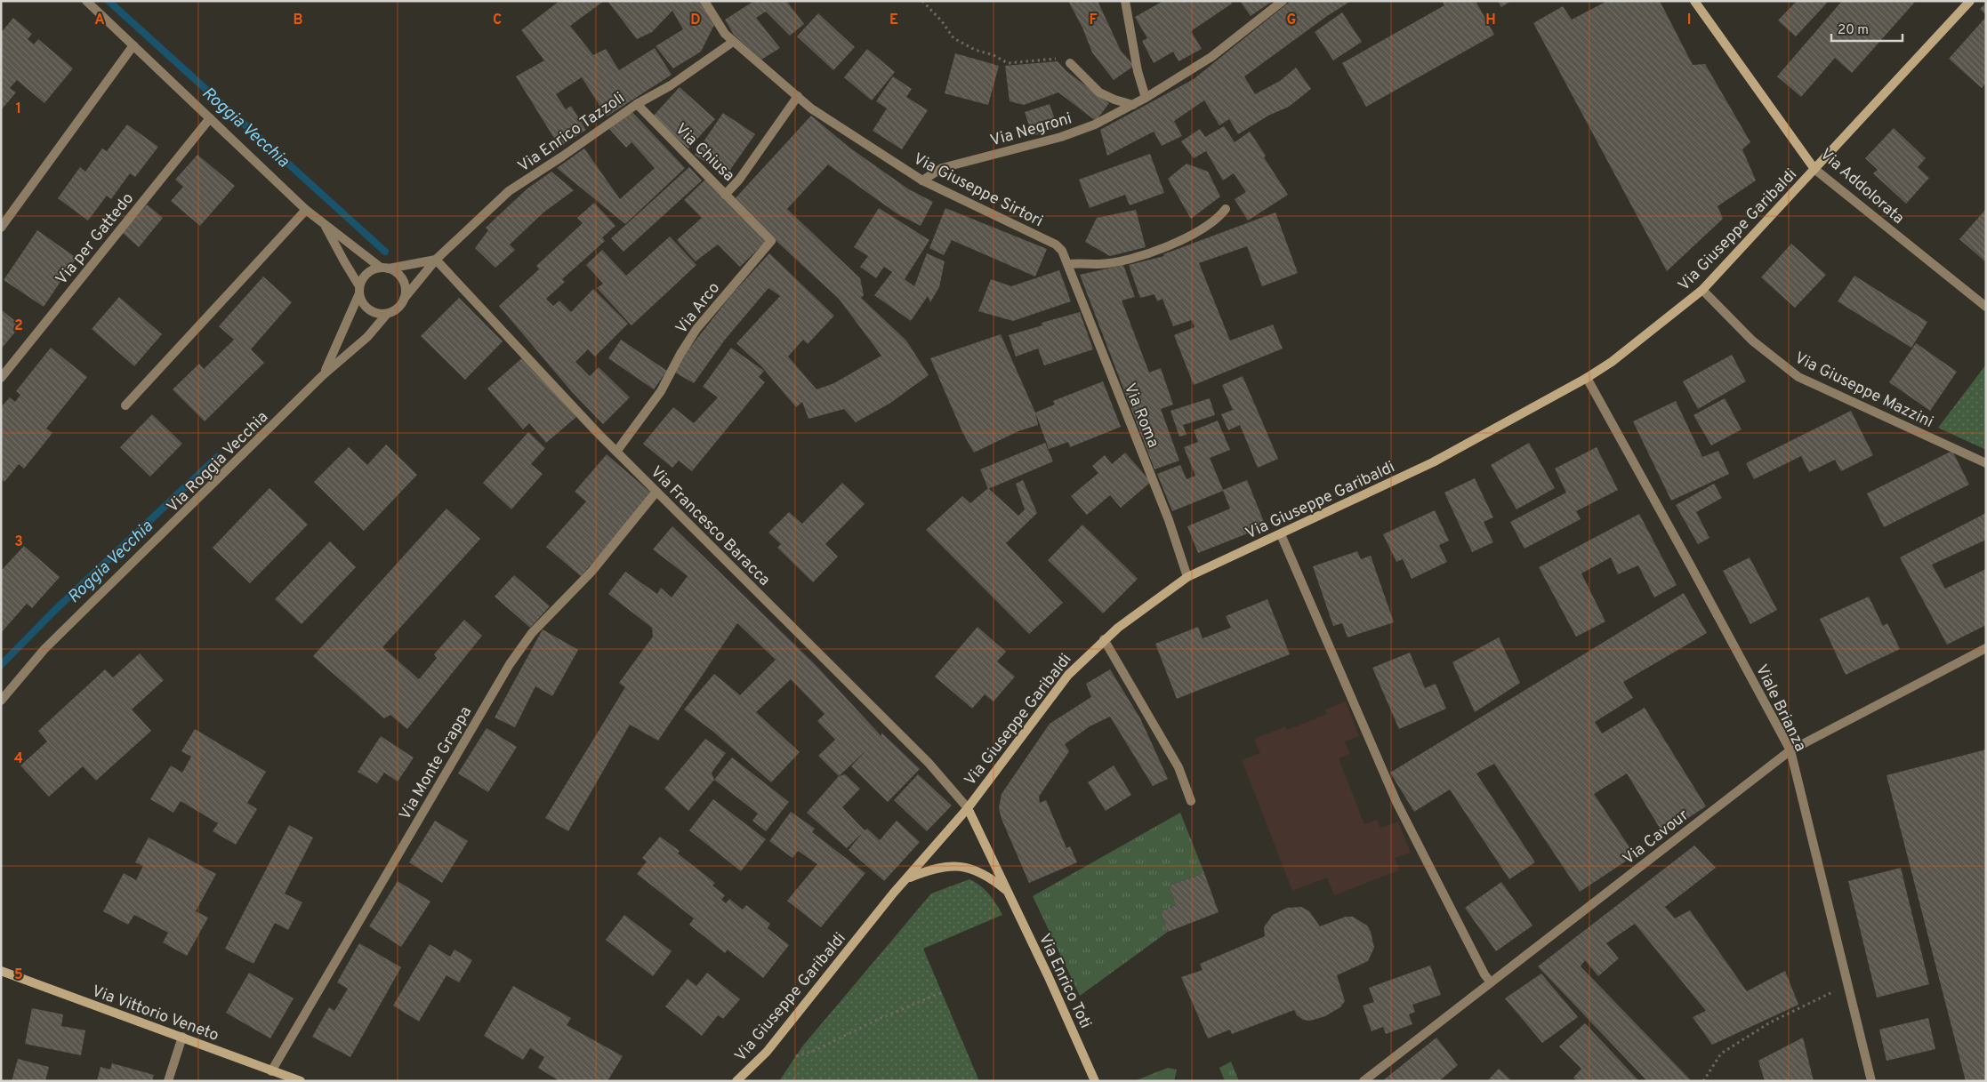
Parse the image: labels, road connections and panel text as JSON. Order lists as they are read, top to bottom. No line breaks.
{"streets":{"street":["Via Negroni","Via Enrico Tazzoli","Via Chiusa","Via Addolorata","Via Giuseppe Sirtori","Via Giuseppe Garibaldi","Via per Gattedo","Via Arco","Via Giuseppe Mazzini","Via Roma","Via Roggia Vecchia","Via Francesco Baracca","Viale Brianza","Via Monte Grappa","Via Cavour","Via Enrico Toti","Via Vittorio Veneto"]},"crossings":[["Via Negroni","Via Giuseppe Sirtori"],["Via Enrico Tazzoli","Via Chiusa"],["Via Enrico Tazzoli","Via Giuseppe Sirtori"],["Via Enrico Tazzoli","Via Roggia Vecchia"],["Via Enrico Tazzoli","Via Francesco Baracca"],["Via Chiusa","Via Giuseppe Sirtori"],["Via Chiusa","Via Arco"],["Via Addolorata","Via Giuseppe Garibaldi"],["Via Giuseppe Sirtori","Via Roma"],["Via Giuseppe Garibaldi","Via Giuseppe Mazzini"],["Via Giuseppe Garibaldi","Via Roma"],["Via Giuseppe Garibaldi","Via Francesco Baracca"],["Via Giuseppe Garibaldi","Viale Brianza"],["Via Giuseppe Garibaldi","Via Enrico Toti"],["Via Arco","Via Francesco Baracca"],["Via Francesco Baracca","Via Monte Grappa"],["Via Francesco Baracca","Via Enrico Toti"],["Viale Brianza","Via Cavour"],["Via Monte Grappa","Via Vittorio Veneto"]],"water":["Roggia Vecchia"],"scale_bar":"20 m","grid":{"columns":["A","B","C","D","E","F","G","H","I"],"rows":["1","2","3","4","5"]}}
